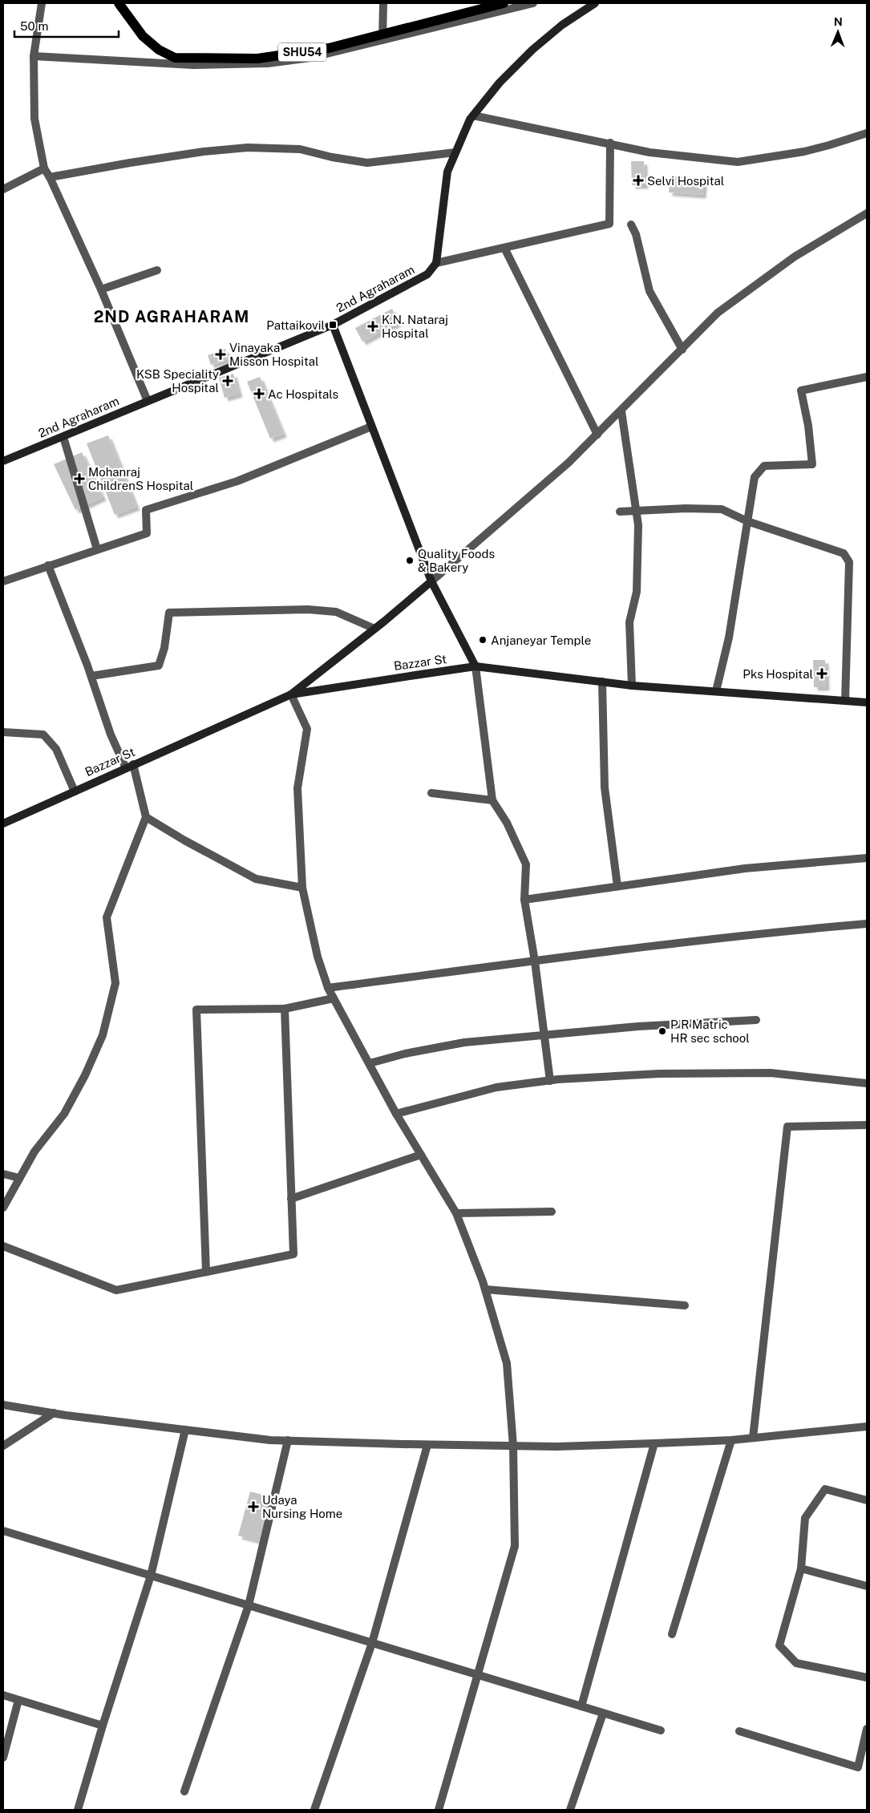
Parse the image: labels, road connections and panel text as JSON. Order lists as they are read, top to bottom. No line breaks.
{"streets":{"main road":["SHU54","2nd Agraharam","Bazzar St"]},"districts":["2ND AGRAHARAM"],"places":{"health":["Selvi Hospital","K.N. Nataraj Hospital","Vinayaka Misson Hospital","KSB Speciality Hospital","Ac Hospitals","Mohanraj ChildrenS Hospital","Pks Hospital","Udaya Nursing Home"],"transit":["Pattaikovil"],"other":["Quality Foods & Bakery","Anjaneyar Temple","P R Matric HR sec school"]},"scale_bar":"50 m","north":"top"}
